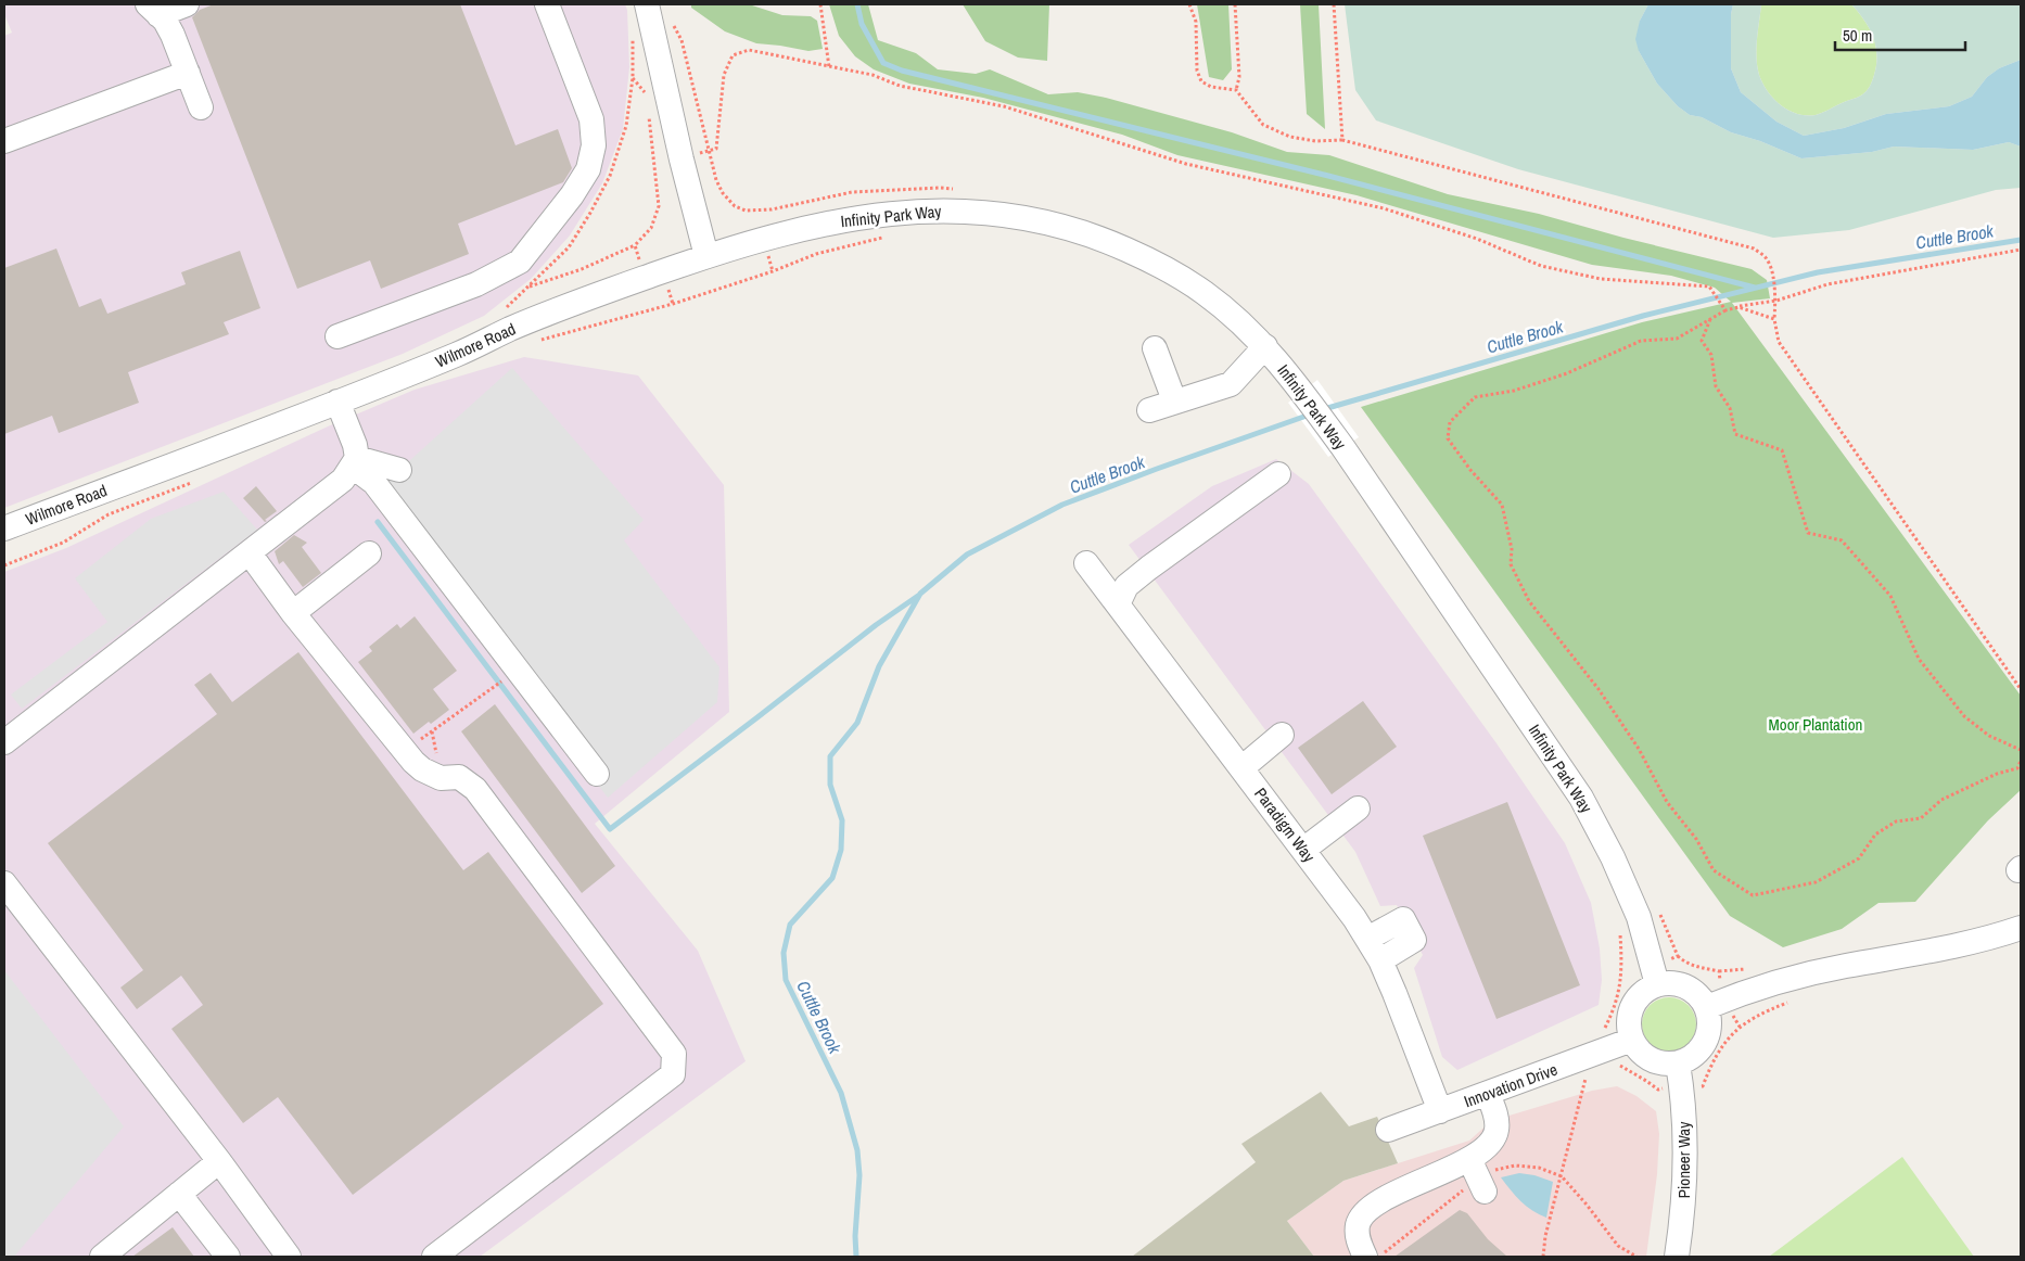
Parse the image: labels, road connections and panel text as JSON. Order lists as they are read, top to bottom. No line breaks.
{"streets":{"street":["Infinity Park Way","Wilmore Road","Paradigm Way","Innovation Drive","Pioneer Way"]},"crossings":[["Infinity Park Way","Wilmore Road"],["Infinity Park Way","Innovation Drive"],["Infinity Park Way","Pioneer Way"],["Paradigm Way","Innovation Drive"],["Innovation Drive","Pioneer Way"]],"water":["Cuttle Brook"],"parks":["Moor Plantation"],"scale_bar":"50 m"}
